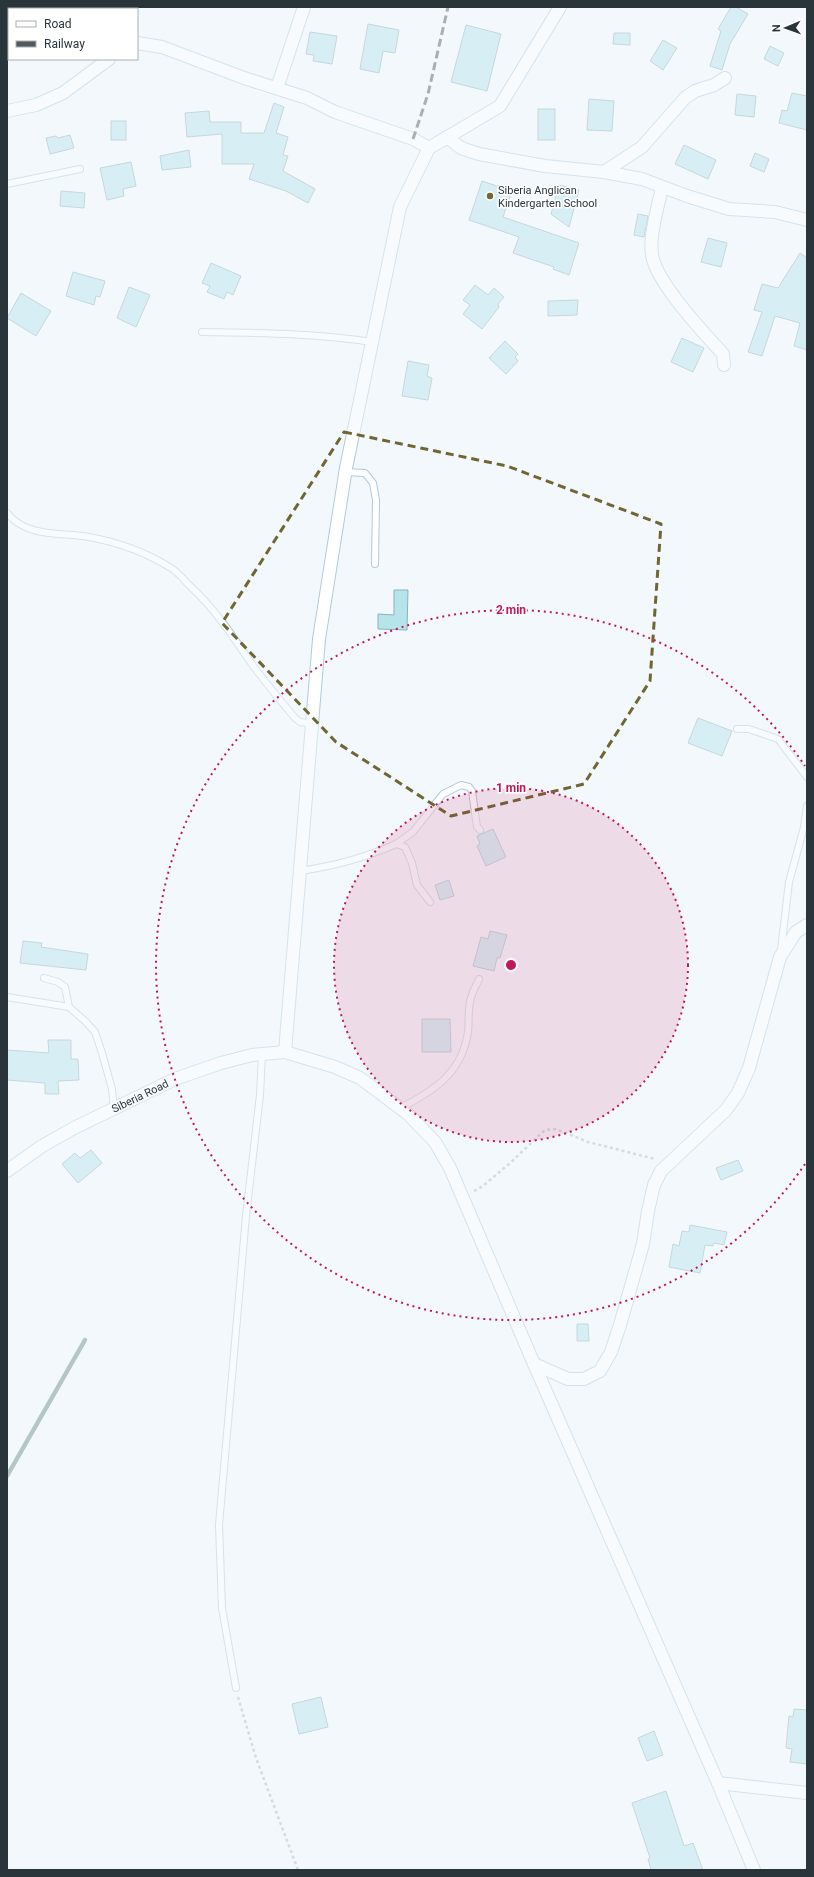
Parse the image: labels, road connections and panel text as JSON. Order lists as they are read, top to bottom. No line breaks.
{"streets":{"street":["Siberia Road"]},"places":["Siberia Anglican Kindergarten School"],"legend":["Road","Railway"],"north":"left","rings":["2 min","1 min"]}
